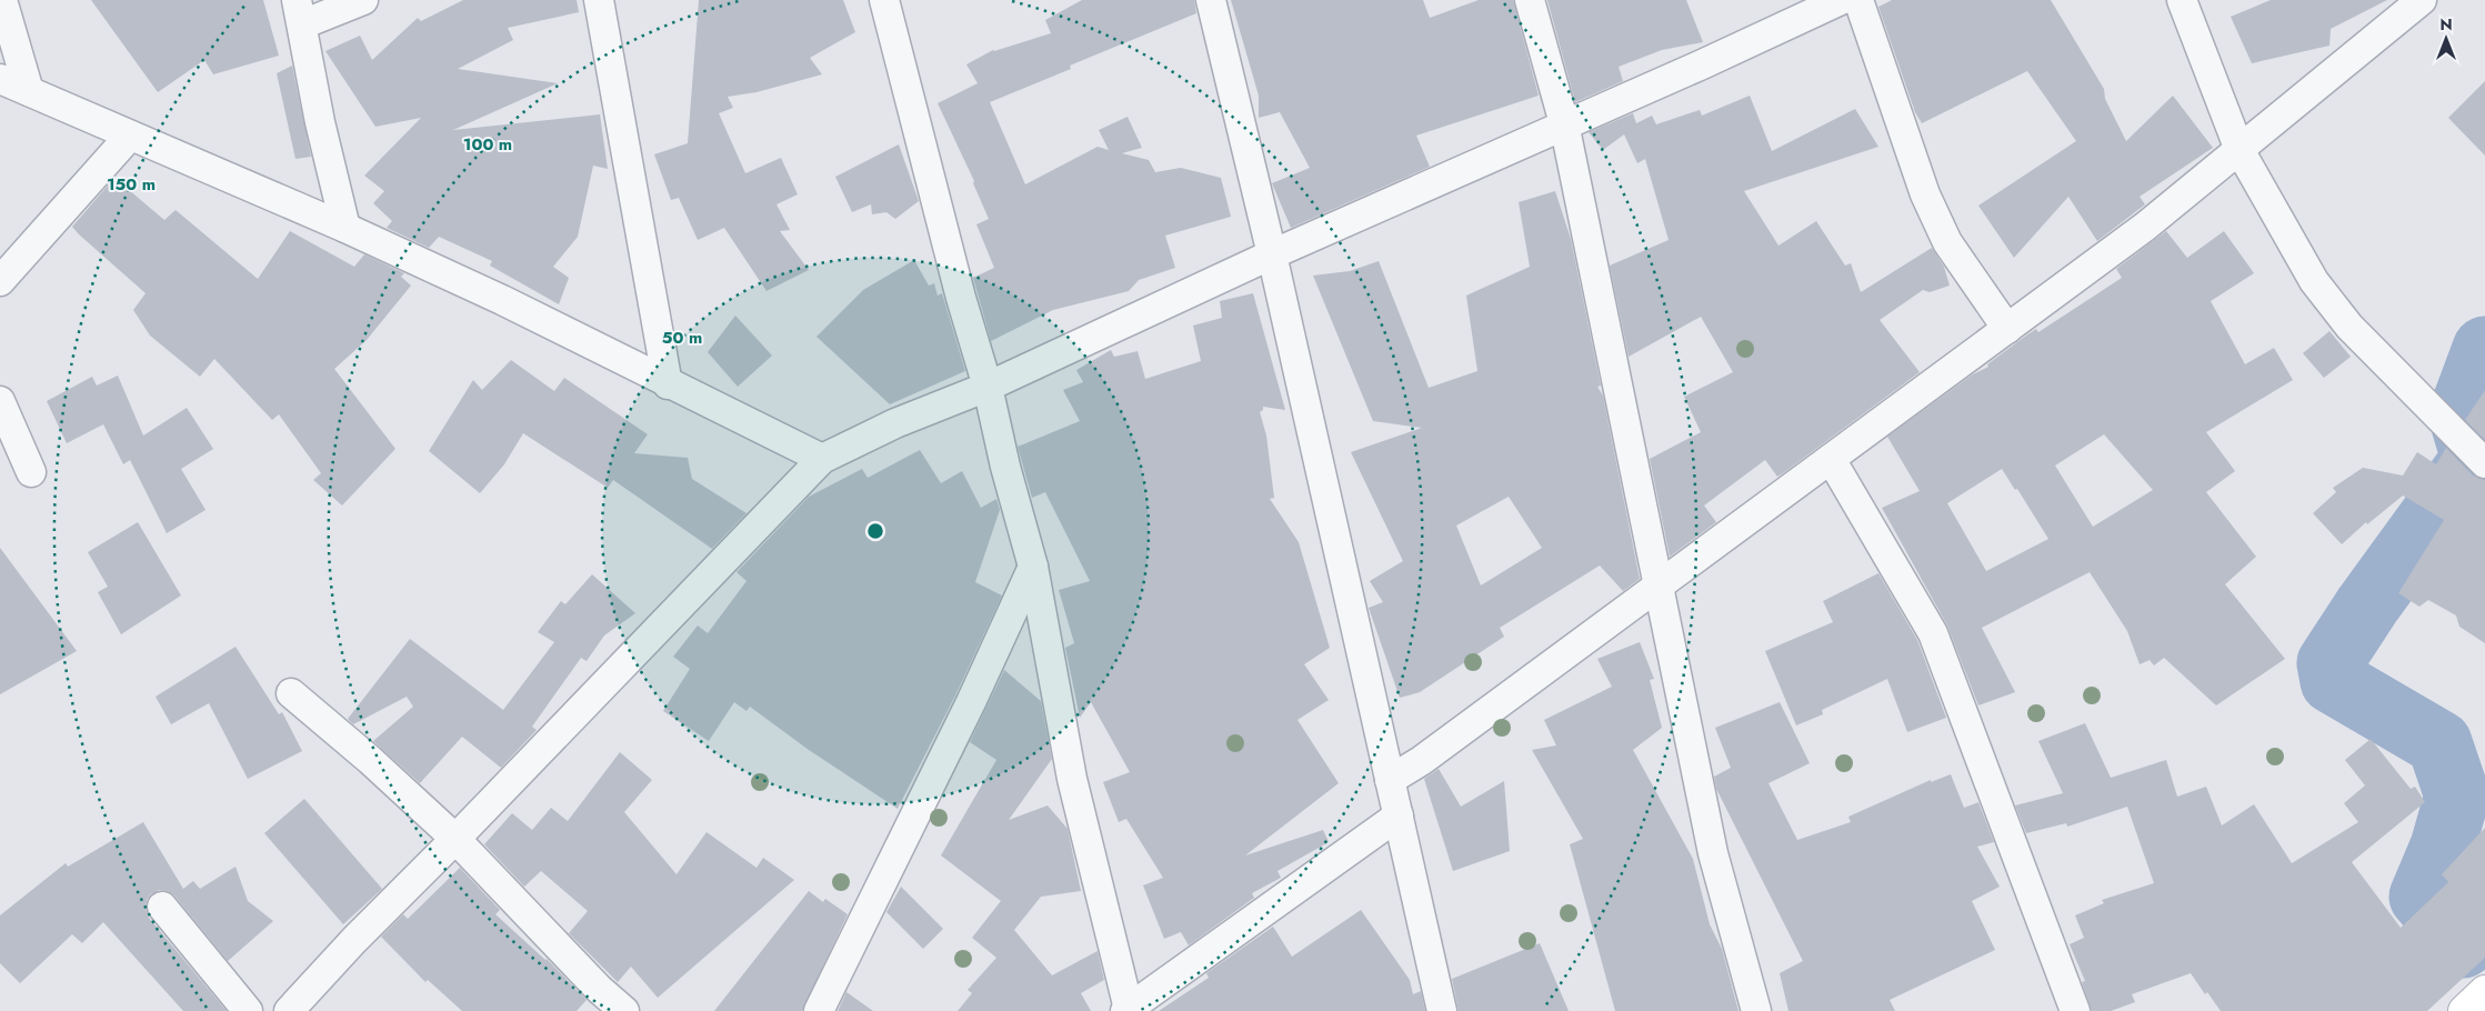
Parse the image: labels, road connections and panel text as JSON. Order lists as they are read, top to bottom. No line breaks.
{"north":"top","rings":["100 m","150 m","50 m"]}
